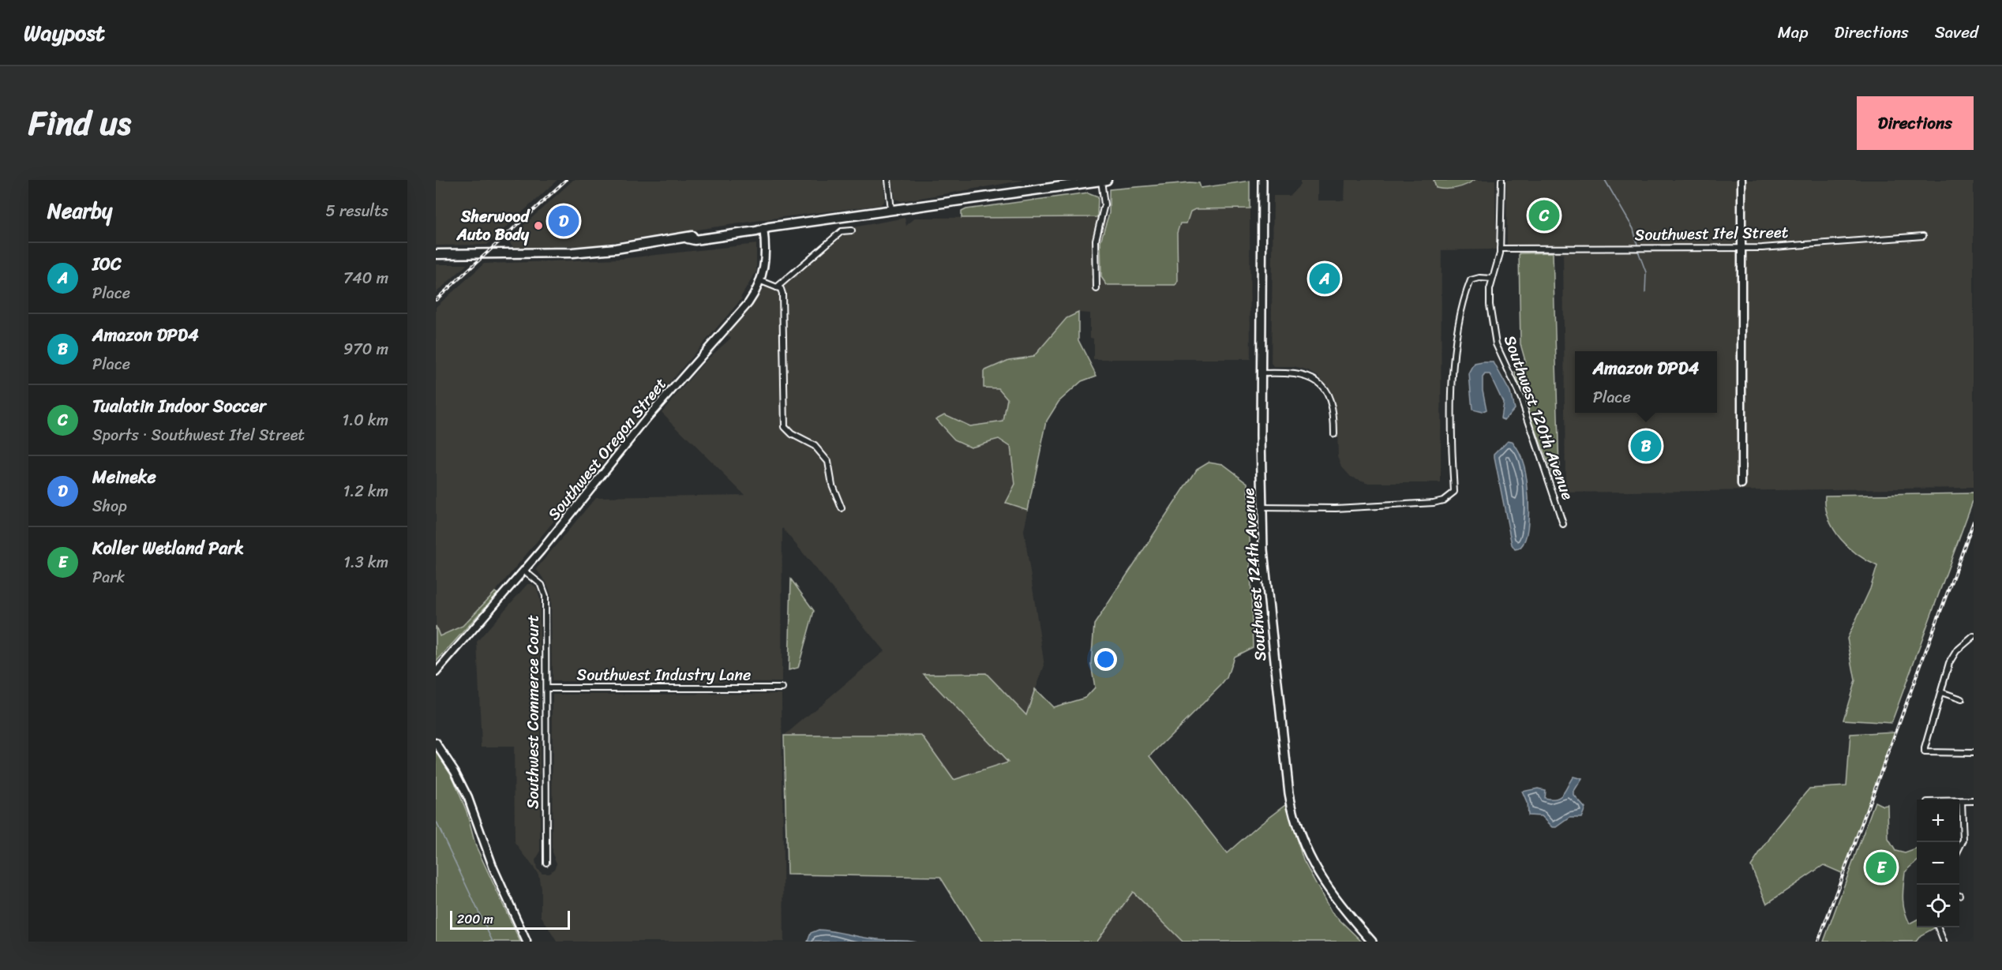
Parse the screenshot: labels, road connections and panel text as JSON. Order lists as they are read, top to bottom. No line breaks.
{"streets":{"main road":["Southwest Oregon Street","Southwest 124th Avenue"],"street":["Southwest Itel Street","Southwest 120th Avenue","Southwest Industry Lane","Southwest Commerce Court"]},"crossings":[["Southwest Itel Street","Southwest 120th Avenue"],["Southwest Oregon Street","Southwest Commerce Court"],["Southwest Industry Lane","Southwest Commerce Court"]],"places":["Sherwood Auto Body"],"scale_bar":"200 m","page":{"header":"Waypost","nav":["Map","Directions","Saved"],"title":"Find us","buttons":"Directions","heading":["Nearby","5 results"],"pins":["C","D","A","B","E"],"list":[{"mark":"A","name":"IOC","note":"Place","value":"740 m"},{"mark":"B","name":"Amazon DPD4","note":"Place","value":"970 m"},{"mark":"C","name":"Tualatin Indoor Soccer","note":"Sports · Southwest Itel Street","value":"1.0 km"},{"mark":"D","name":"Meineke","note":"Shop","value":"1.2 km"},{"mark":"E","name":"Koller Wetland Park","note":"Park","value":"1.3 km"}],"popup":["Amazon DPD4","Place"],"map_buttons":["+","−"],"scale":"200 m"}}
